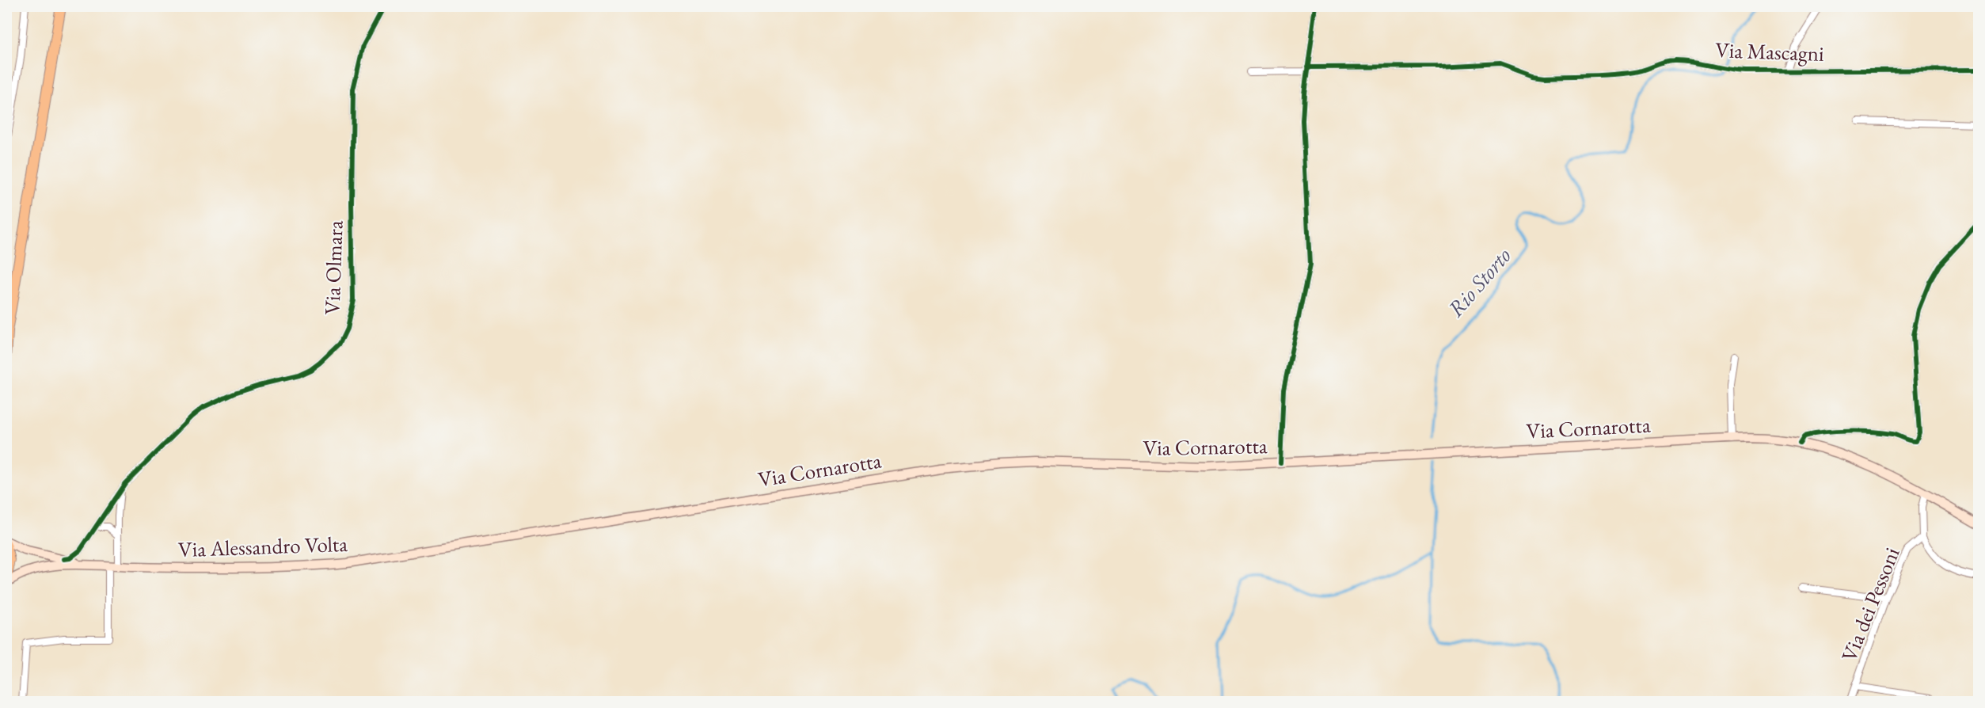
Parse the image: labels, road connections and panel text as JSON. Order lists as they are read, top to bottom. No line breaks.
{"streets":{"main road":["Via Cornarotta","Via Alessandro Volta"],"street":["Via Mascagni","Via Olmara","Via dei Pessoni"]},"crossings":[["Via Olmara","Via Alessandro Volta"],["Via Cornarotta","Via Alessandro Volta"],["Via Cornarotta","Via dei Pessoni"]],"water":["Rio Storto"]}
